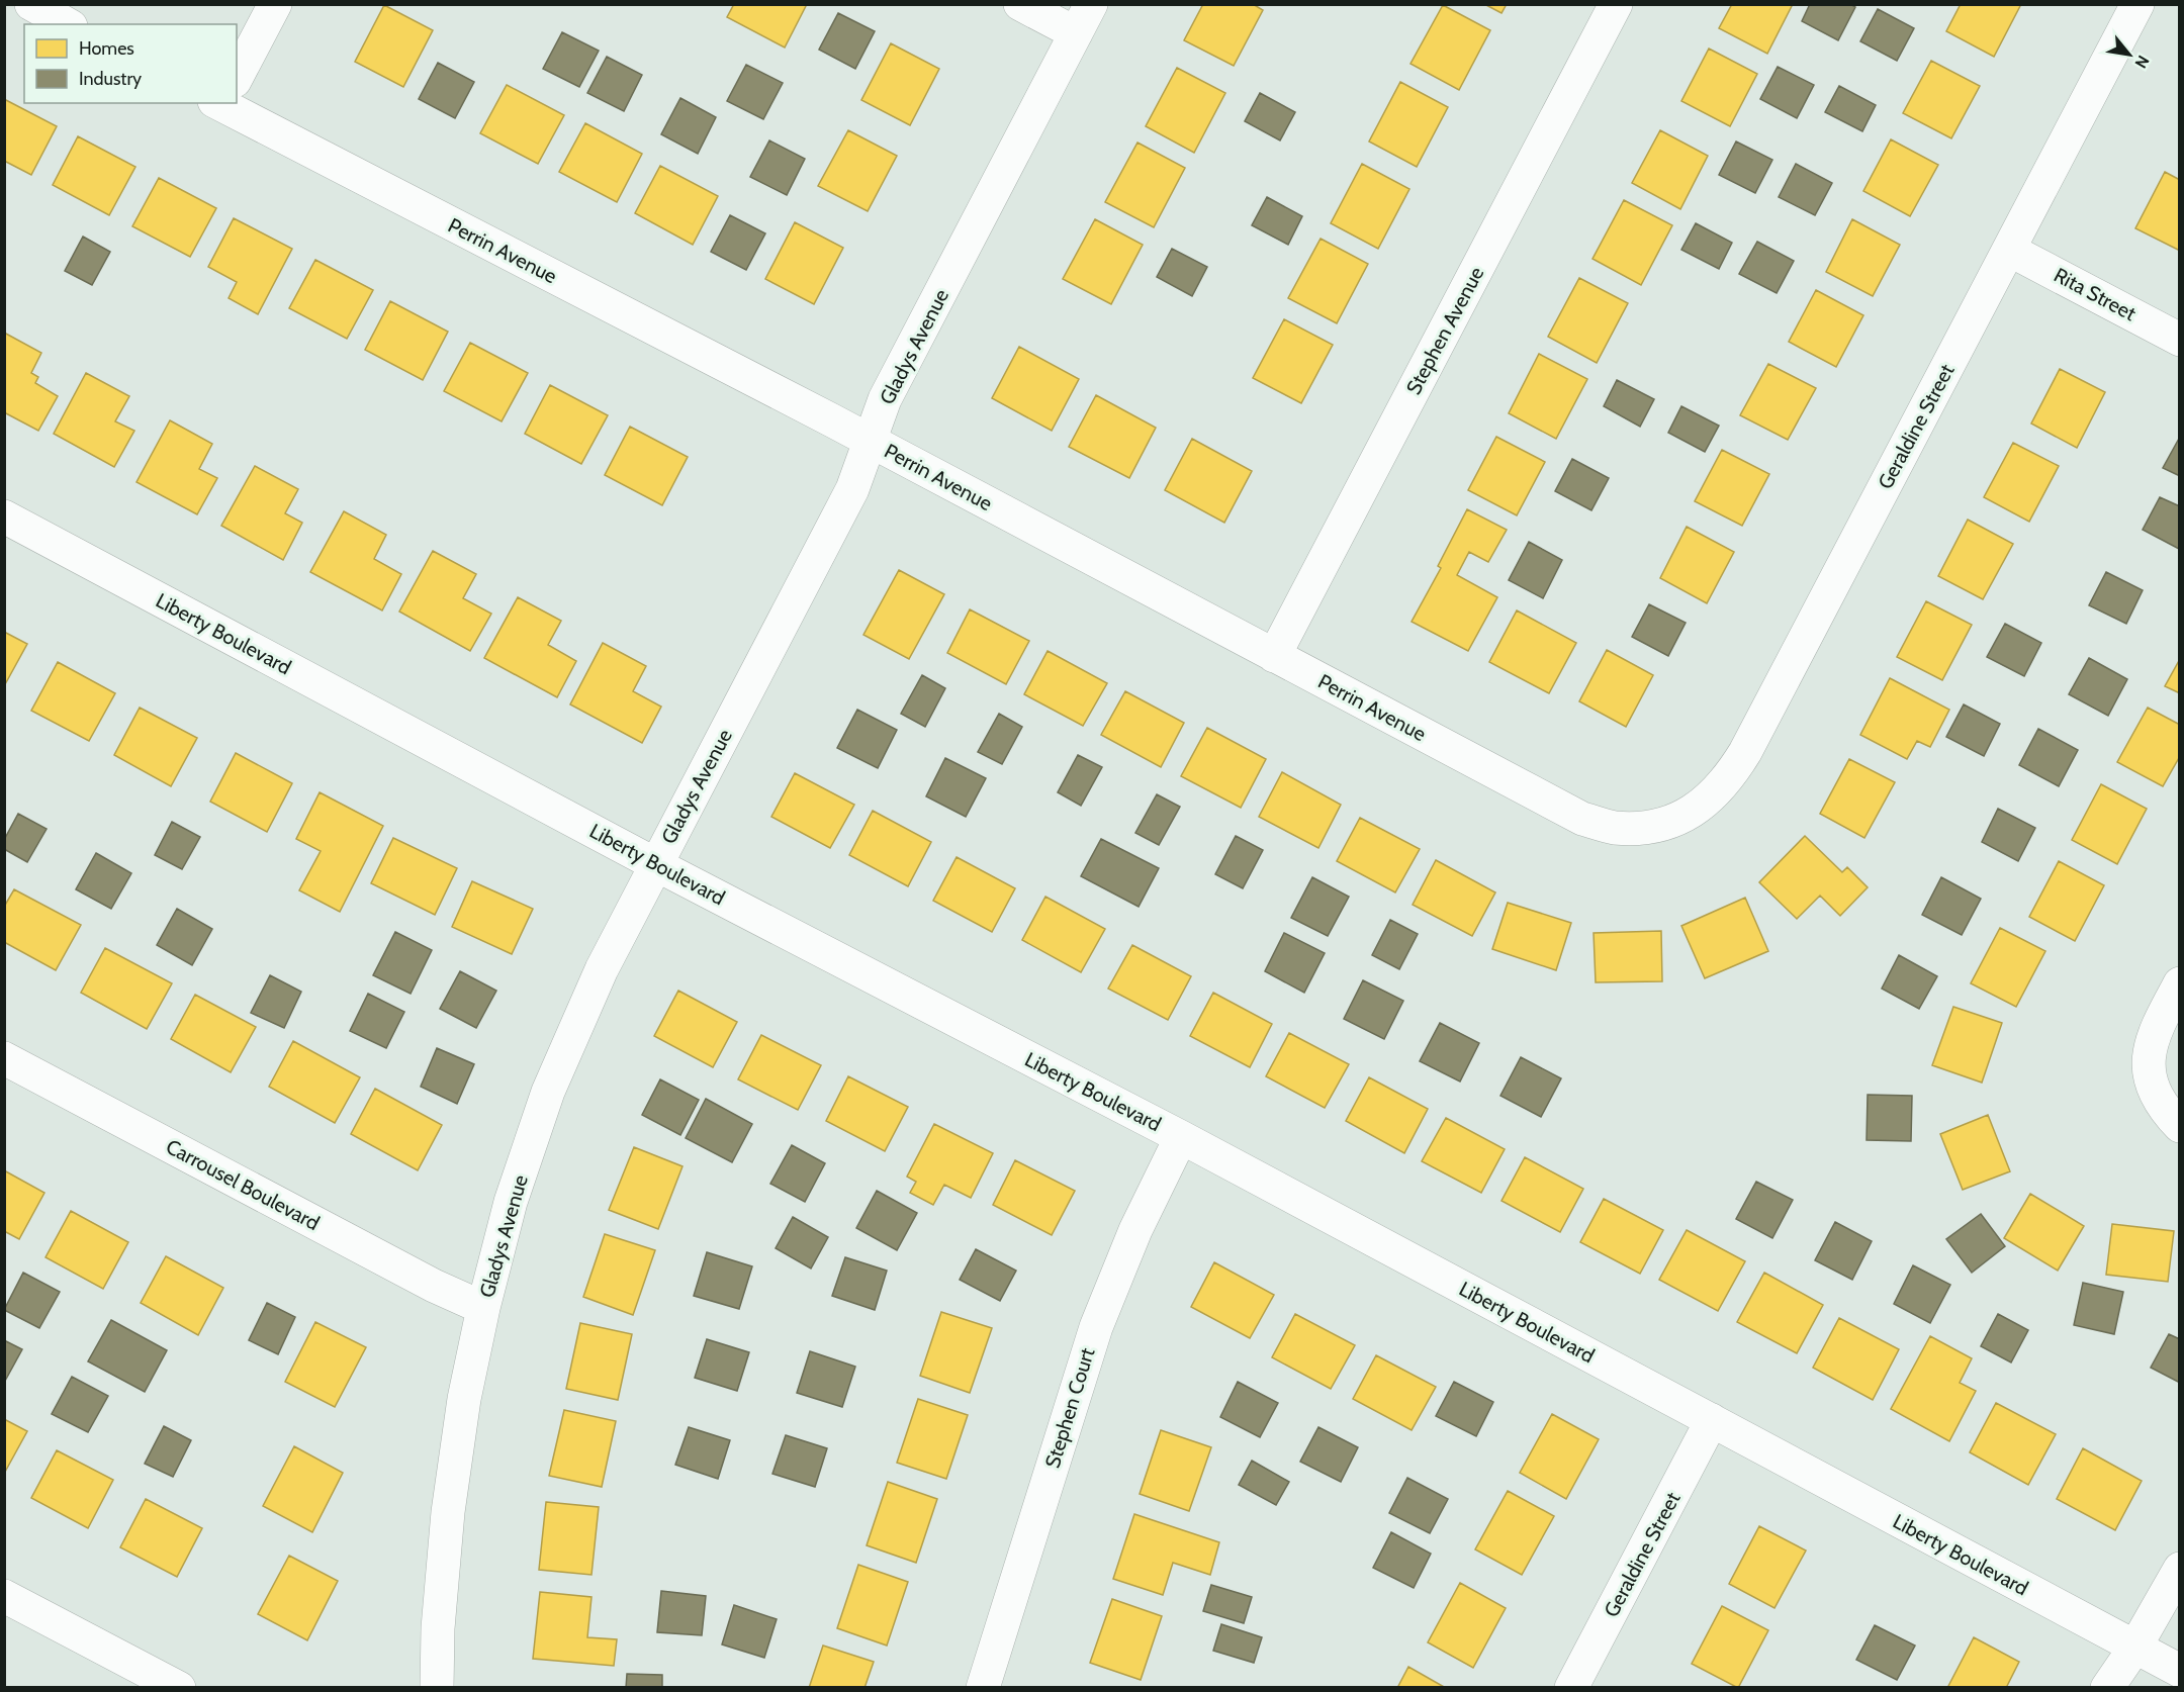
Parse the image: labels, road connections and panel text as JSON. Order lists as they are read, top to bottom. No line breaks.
{"streets":{"street":["Perrin Avenue","Rita Street","Stephen Avenue","Gladys Avenue","Geraldine Street","Liberty Boulevard","Carrousel Boulevard","Stephen Court"]},"crossings":[["Perrin Avenue","Stephen Avenue"],["Perrin Avenue","Gladys Avenue"],["Perrin Avenue","Geraldine Street"],["Rita Street","Geraldine Street"],["Gladys Avenue","Liberty Boulevard"],["Gladys Avenue","Carrousel Boulevard"],["Geraldine Street","Liberty Boulevard"],["Liberty Boulevard","Stephen Court"]],"legend":["Homes","Industry"],"north":"bottom right"}
